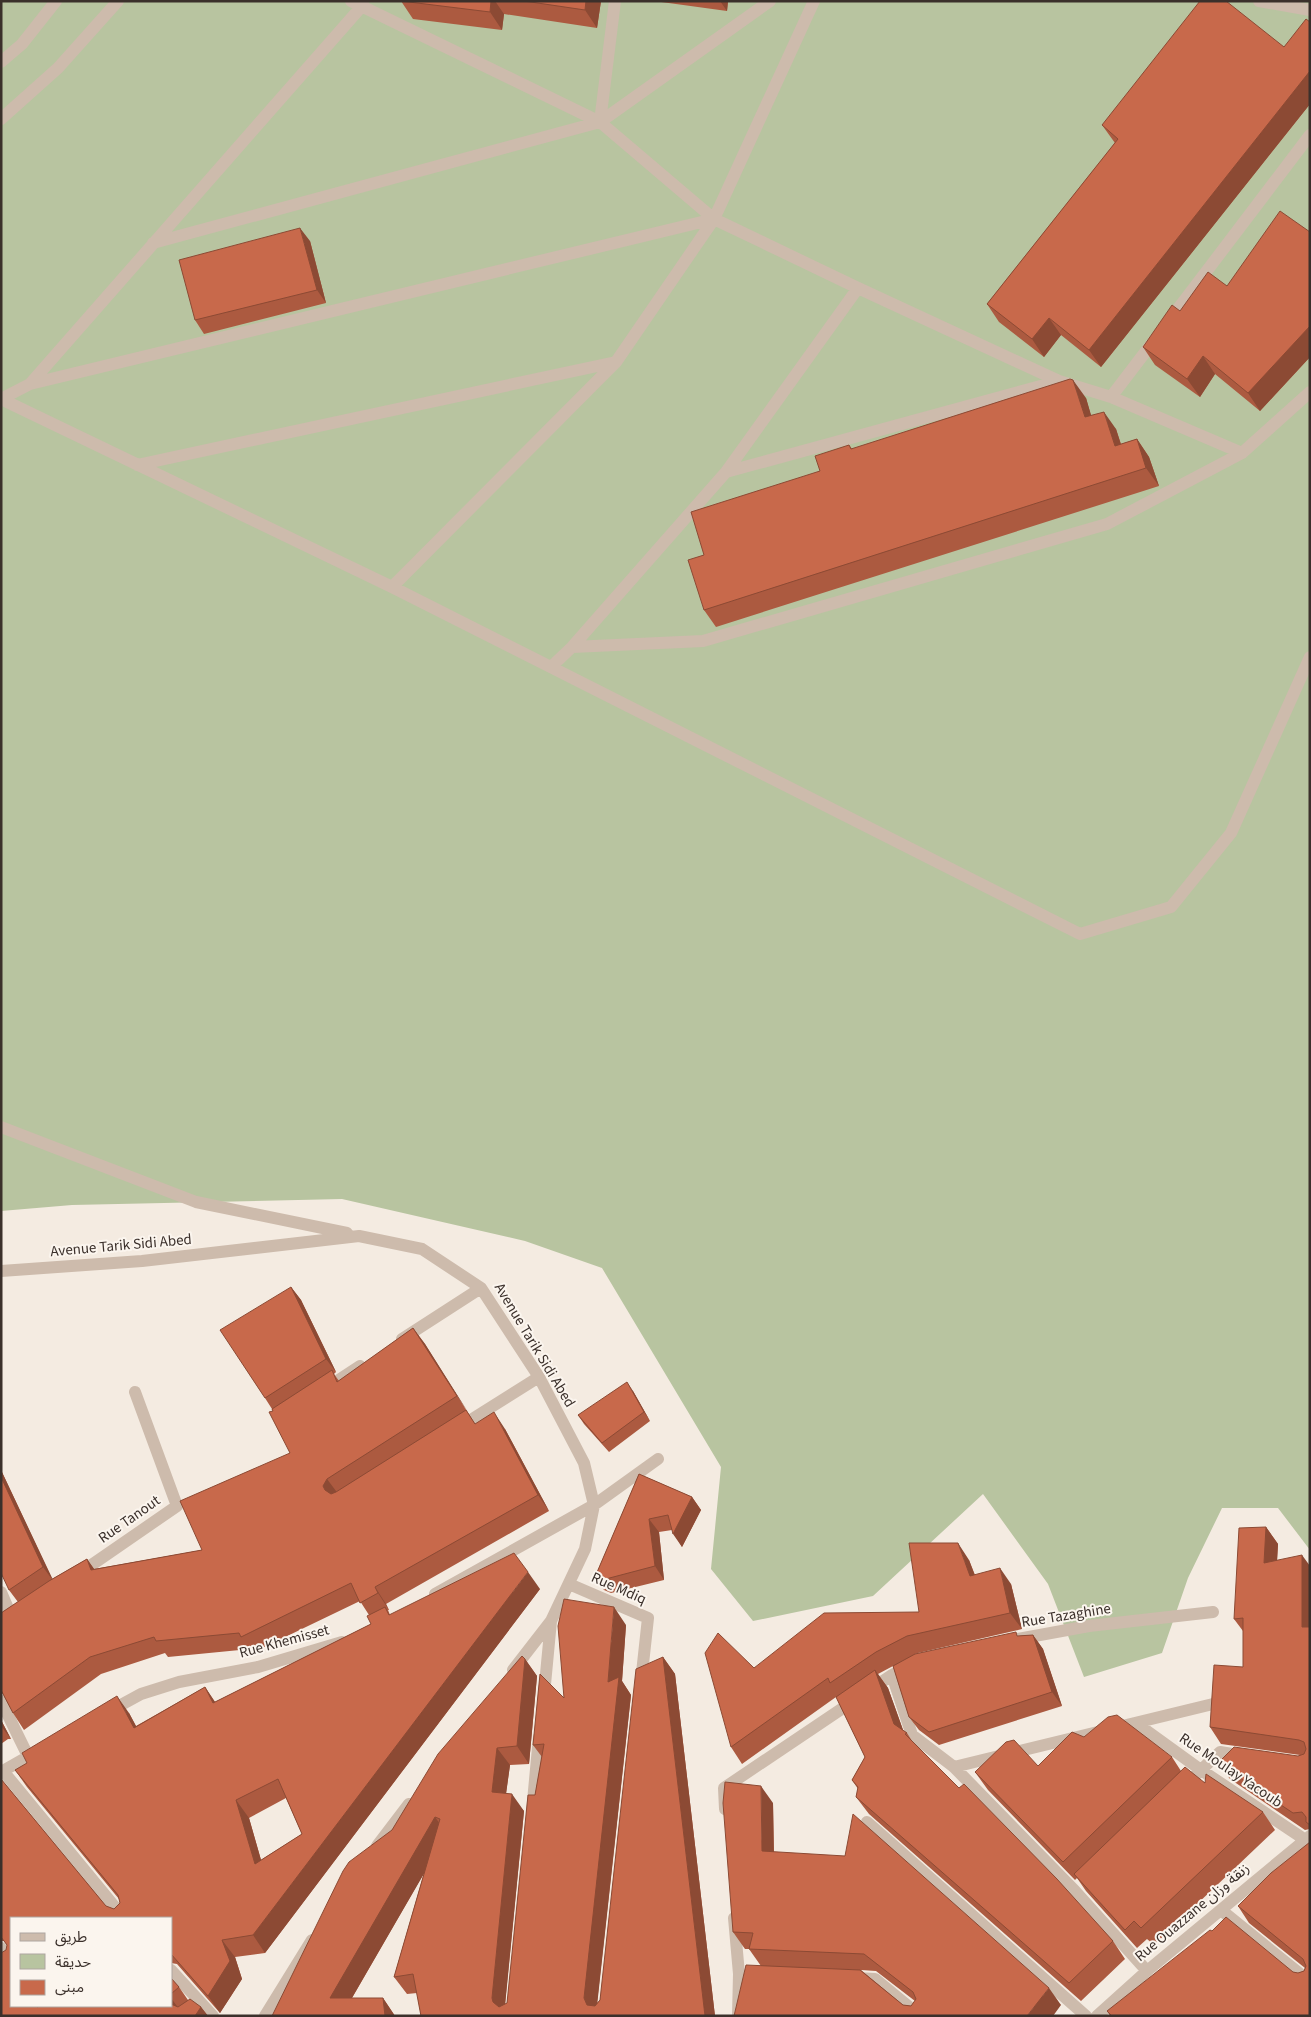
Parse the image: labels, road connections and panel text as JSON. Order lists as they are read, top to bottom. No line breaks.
{"streets":{"street":["Avenue Tarik Sidi Abed","Rue Tanout","Rue Mdiq","Rue Tazaghine","Rue Khemisset","Rue Moulay Yacoub","Rue Ouazzane زنقة وزان"]},"crossings":[["Avenue Tarik Sidi Abed","Rue Mdiq"],["Rue Moulay Yacoub","Rue Ouazzane زنقة وزان"]],"legend":["طريق","حديقة","مبنى"]}
